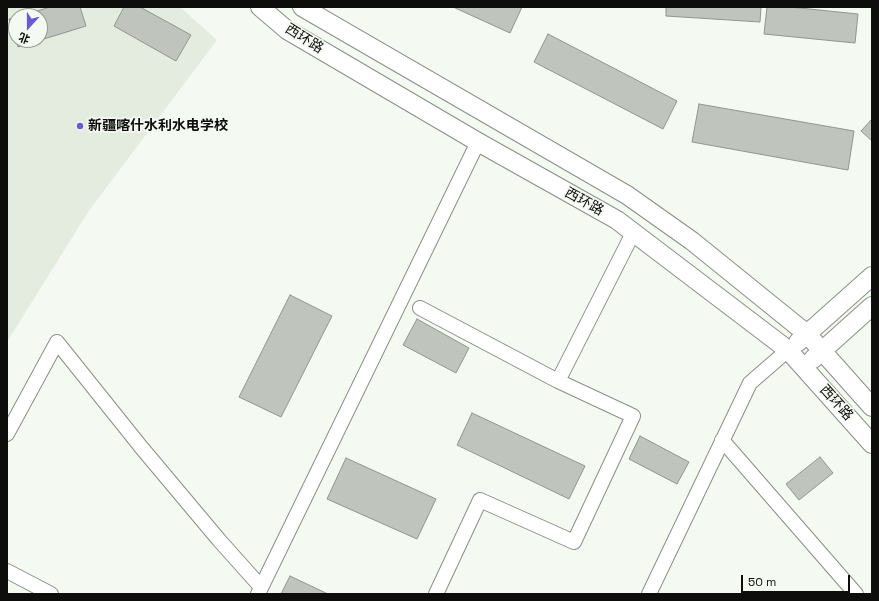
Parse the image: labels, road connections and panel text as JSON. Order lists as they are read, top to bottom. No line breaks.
{"streets":{"main road":["西环路"]},"places":["新疆喀什水利水电学校"],"scale_bar":"50 m","north":"bottom"}
